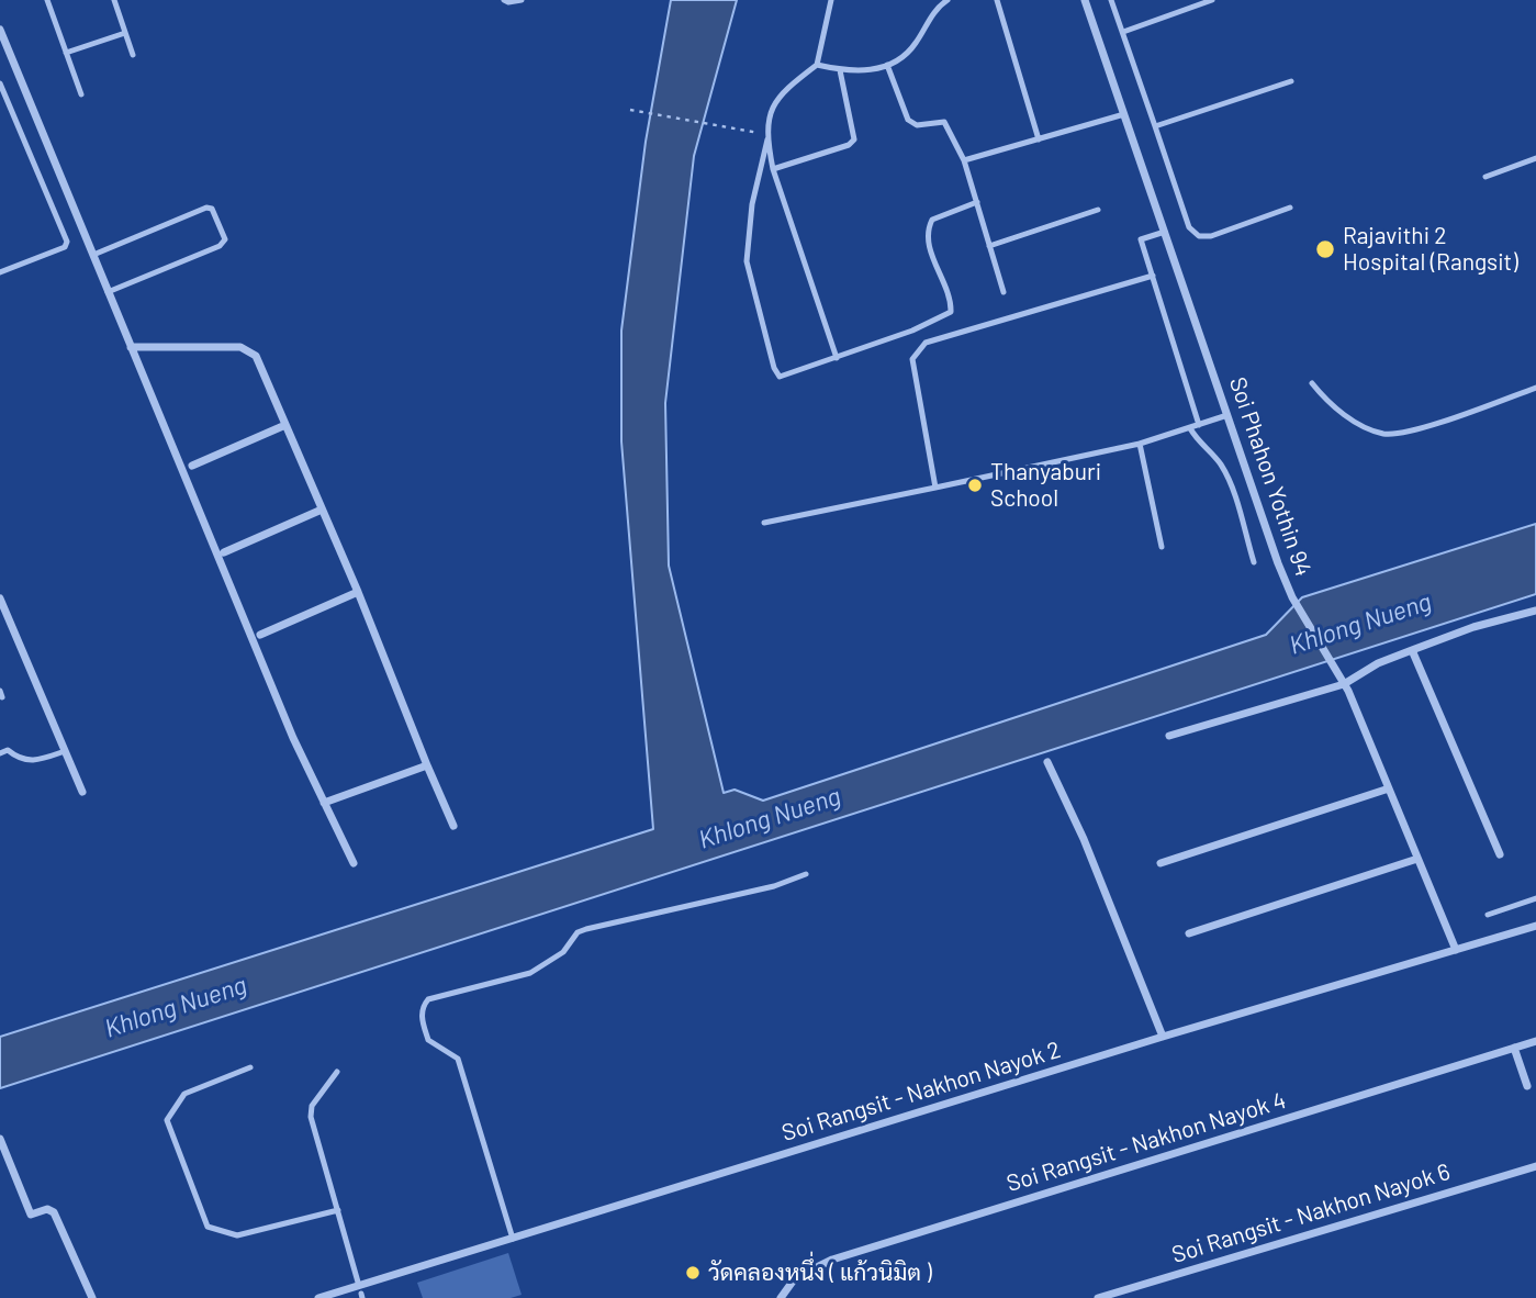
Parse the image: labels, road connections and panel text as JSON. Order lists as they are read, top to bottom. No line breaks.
{"streets":{"street":["Soi Phahon Yothin 94","Soi Rangsit - Nakhon Nayok 2","Soi Rangsit - Nakhon Nayok 4","Soi Rangsit - Nakhon Nayok 6"]},"crossings":[["Soi Phahon Yothin 94","Soi Rangsit - Nakhon Nayok 2"]],"water":["Khlong Nueng"],"places":["Rajavithi 2 Hospital (Rangsit)","Thanyaburi School","วัดคลองหนึ่ง ( แก้วนิมิต )"]}
